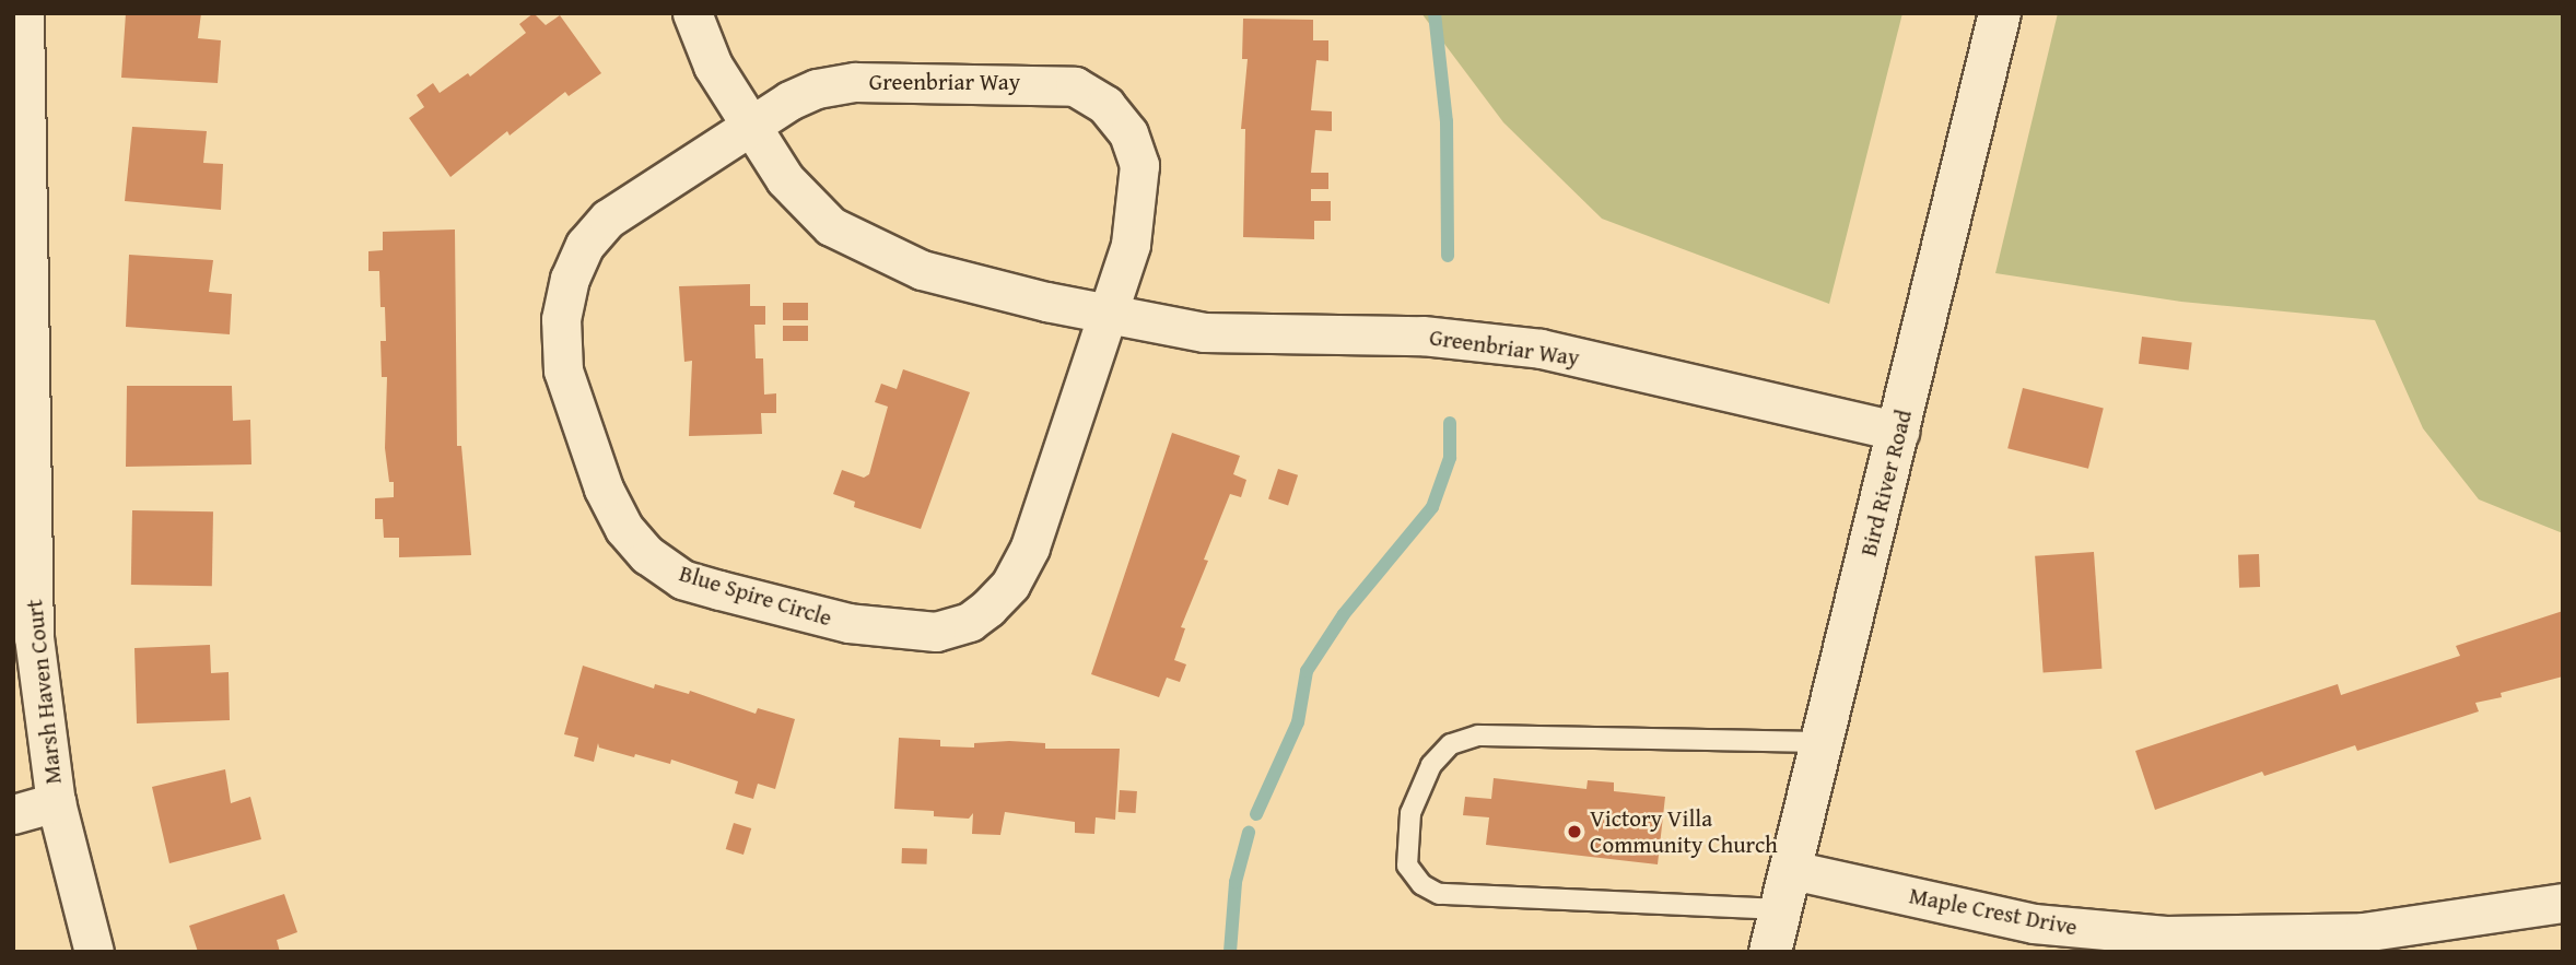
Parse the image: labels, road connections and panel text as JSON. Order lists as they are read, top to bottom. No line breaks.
{"streets":{"street":["Greenbriar Way","Bird River Road","Blue Spire Circle","Marsh Haven Court","Maple Crest Drive"]},"crossings":[["Greenbriar Way","Bird River Road"],["Greenbriar Way","Blue Spire Circle"],["Bird River Road","Maple Crest Drive"]],"places":["Victory Villa Community Church"]}
